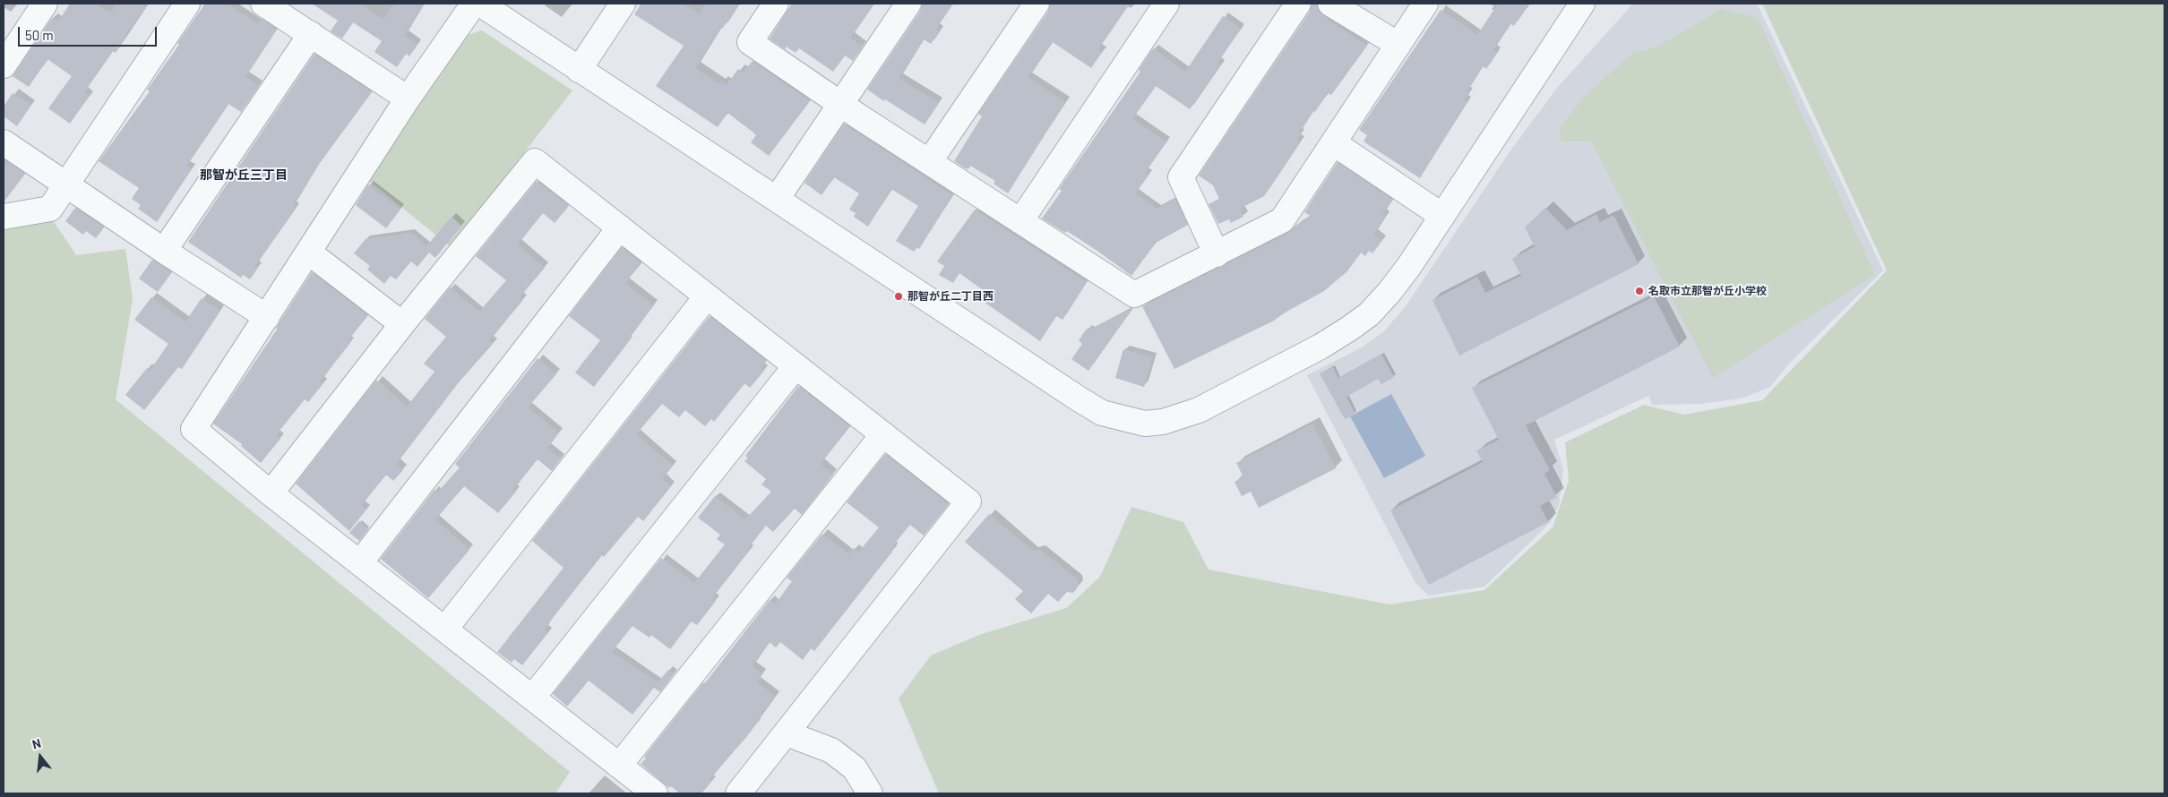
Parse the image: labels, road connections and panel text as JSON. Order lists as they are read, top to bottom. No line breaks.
{"districts":["那智が丘三丁目"],"places":["名取市立那智が丘小学校","那智が丘二丁目西"],"scale_bar":"50 m","north":"top"}
